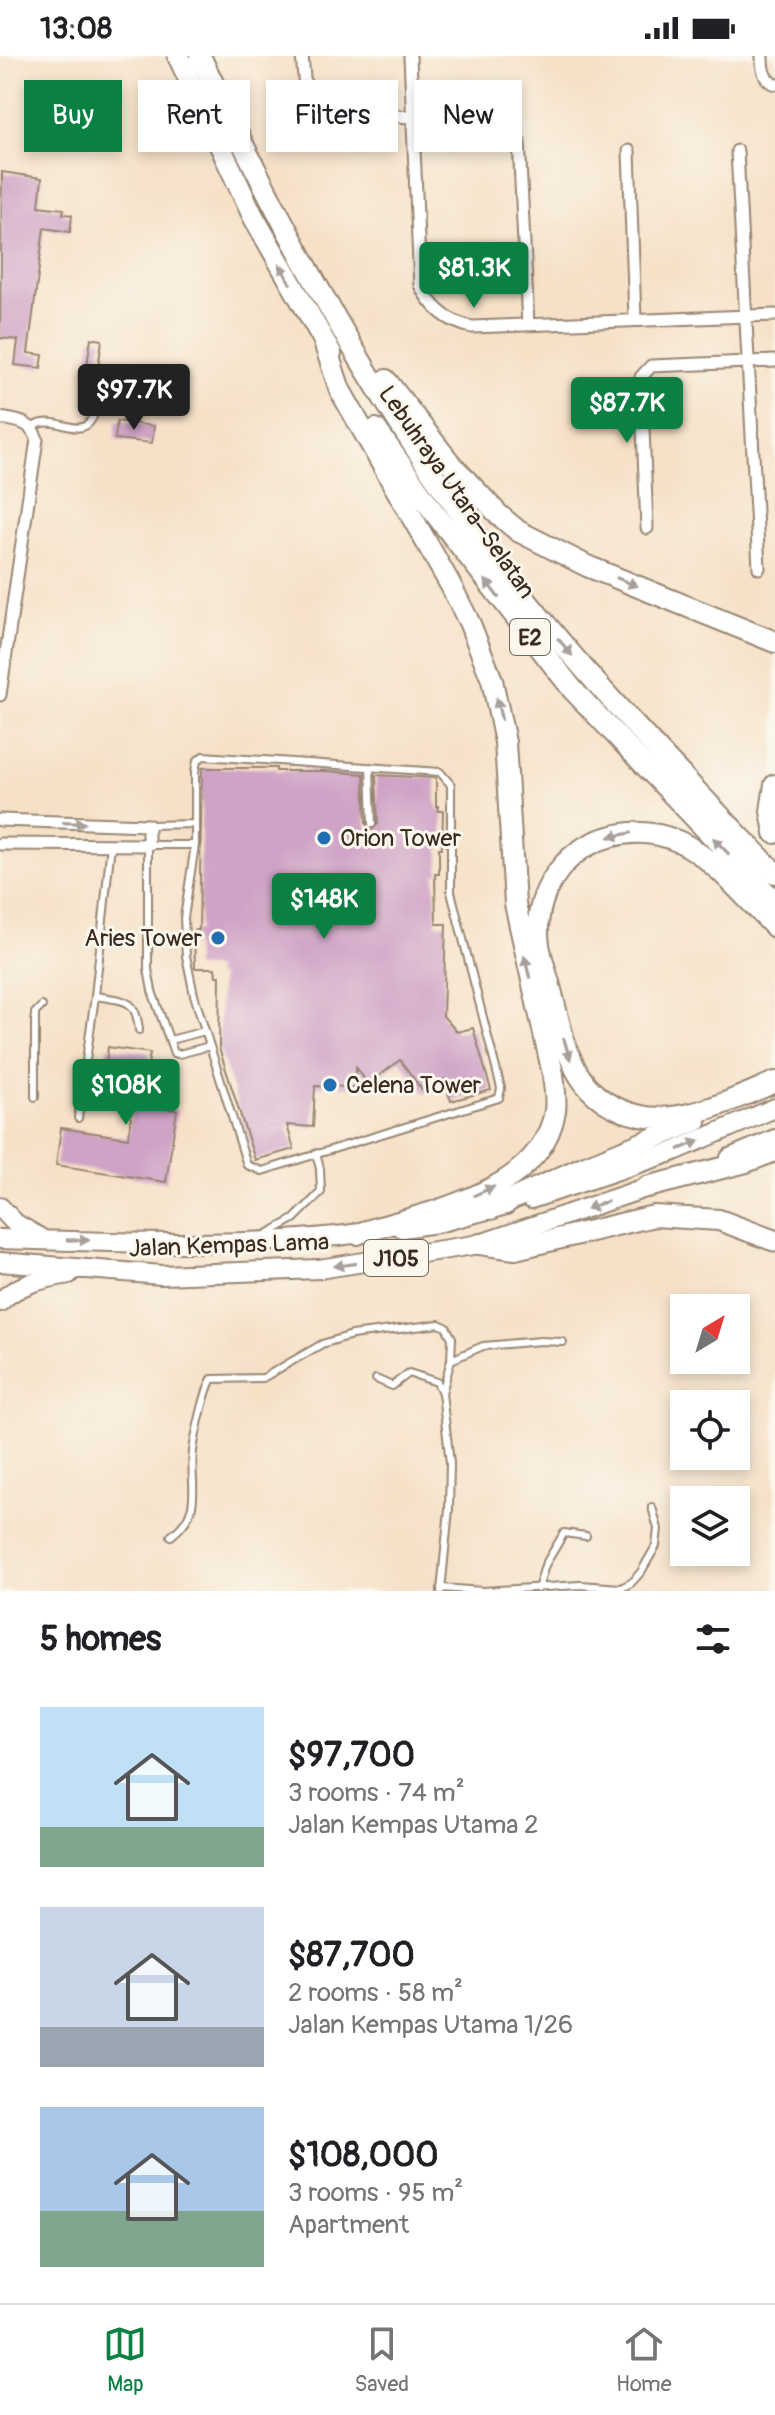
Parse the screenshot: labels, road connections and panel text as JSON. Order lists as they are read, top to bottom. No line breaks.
{"streets":{"highway":["Lebuhraya Utara–Selatan","E2"],"main road":["Jalan Kempas Lama","J105"]},"places":["Orion Tower","Aries Tower","Celena Tower"],"north":"top right","page":{"status":"13:08","chip":["Buy","Rent","Filters","New"],"price":["$81.3K","$97.7K","$87.7K","$148K","$108K"],"heading":"5 homes","list":[{"name":"$97,700","note":"3 rooms · 74 m² · Jalan Kempas Utama 2"},{"name":"$87,700","note":"2 rooms · 58 m² · Jalan Kempas Utama 1/26"},{"name":"$108,000","note":"3 rooms · 95 m² · Apartment"}],"tabs":["Map","Saved","Home"]}}
